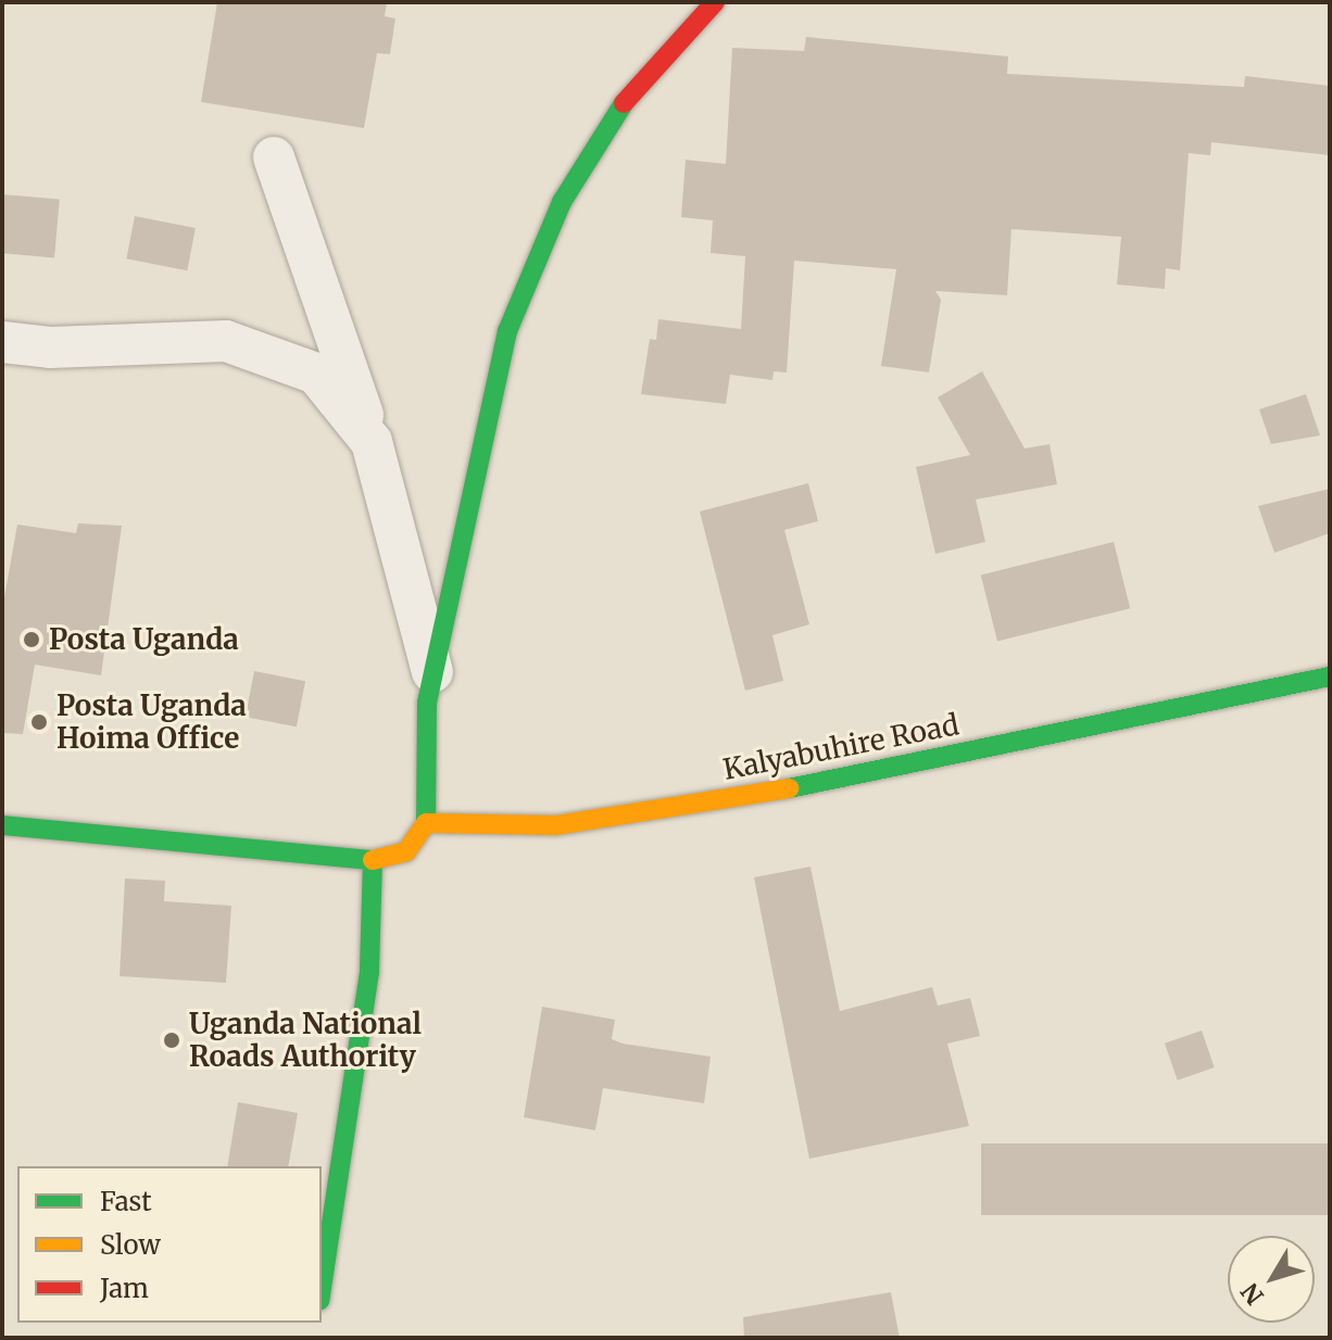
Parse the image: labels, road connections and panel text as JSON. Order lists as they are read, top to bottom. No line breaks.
{"streets":{"street":["Kalyabuhire Road"]},"places":["Posta Uganda","Posta Uganda Hoima Office","Uganda National Roads Authority"],"legend":["Fast","Slow","Jam"],"north":"bottom left"}
